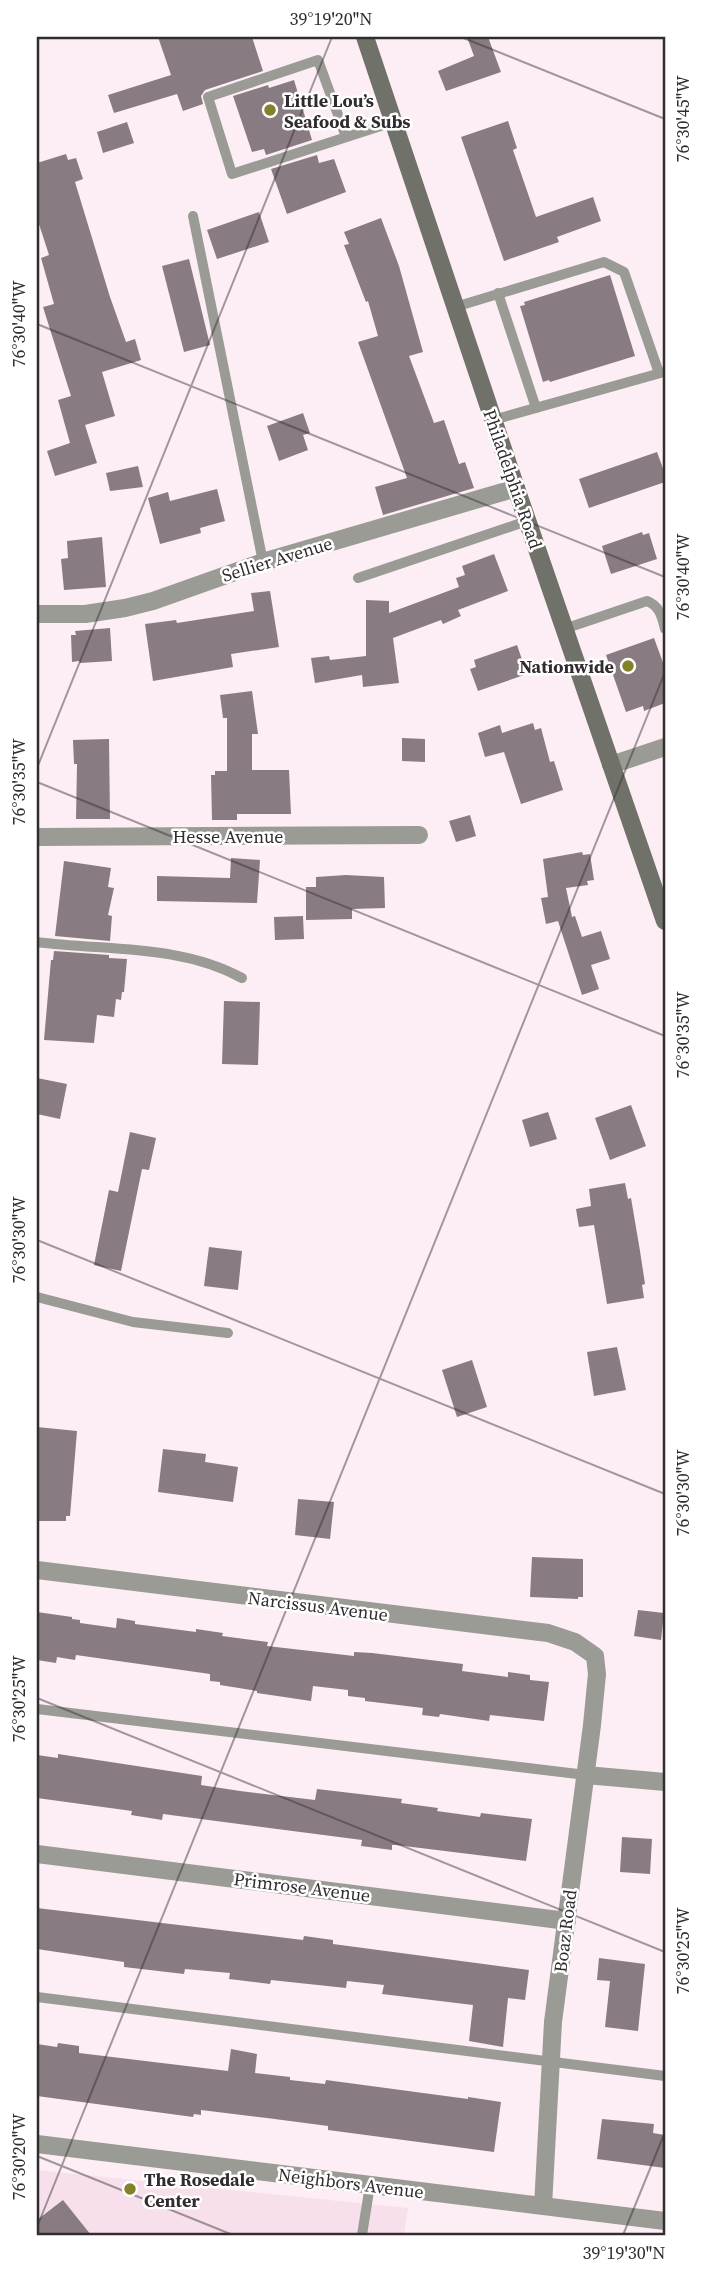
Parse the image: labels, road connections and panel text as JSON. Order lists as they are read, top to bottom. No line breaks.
{"streets":{"main road":["Philadelphia Road"],"street":["Sellier Avenue","Hesse Avenue","Narcissus Avenue","Primrose Avenue","Boaz Road","Neighbors Avenue"]},"crossings":[["Philadelphia Road","Sellier Avenue"],["Narcissus Avenue","Boaz Road"],["Primrose Avenue","Boaz Road"],["Boaz Road","Neighbors Avenue"]],"places":["Little Lou’s Seafood & Subs","Nationwide","The Rosedale Center"],"coordinates":["39°19'20\"N","76°30'45\"W","76°30'40\"W","76°30'35\"W","76°30'30\"W","76°30'25\"W","76°30'20\"W","39°19'30\"N"]}
